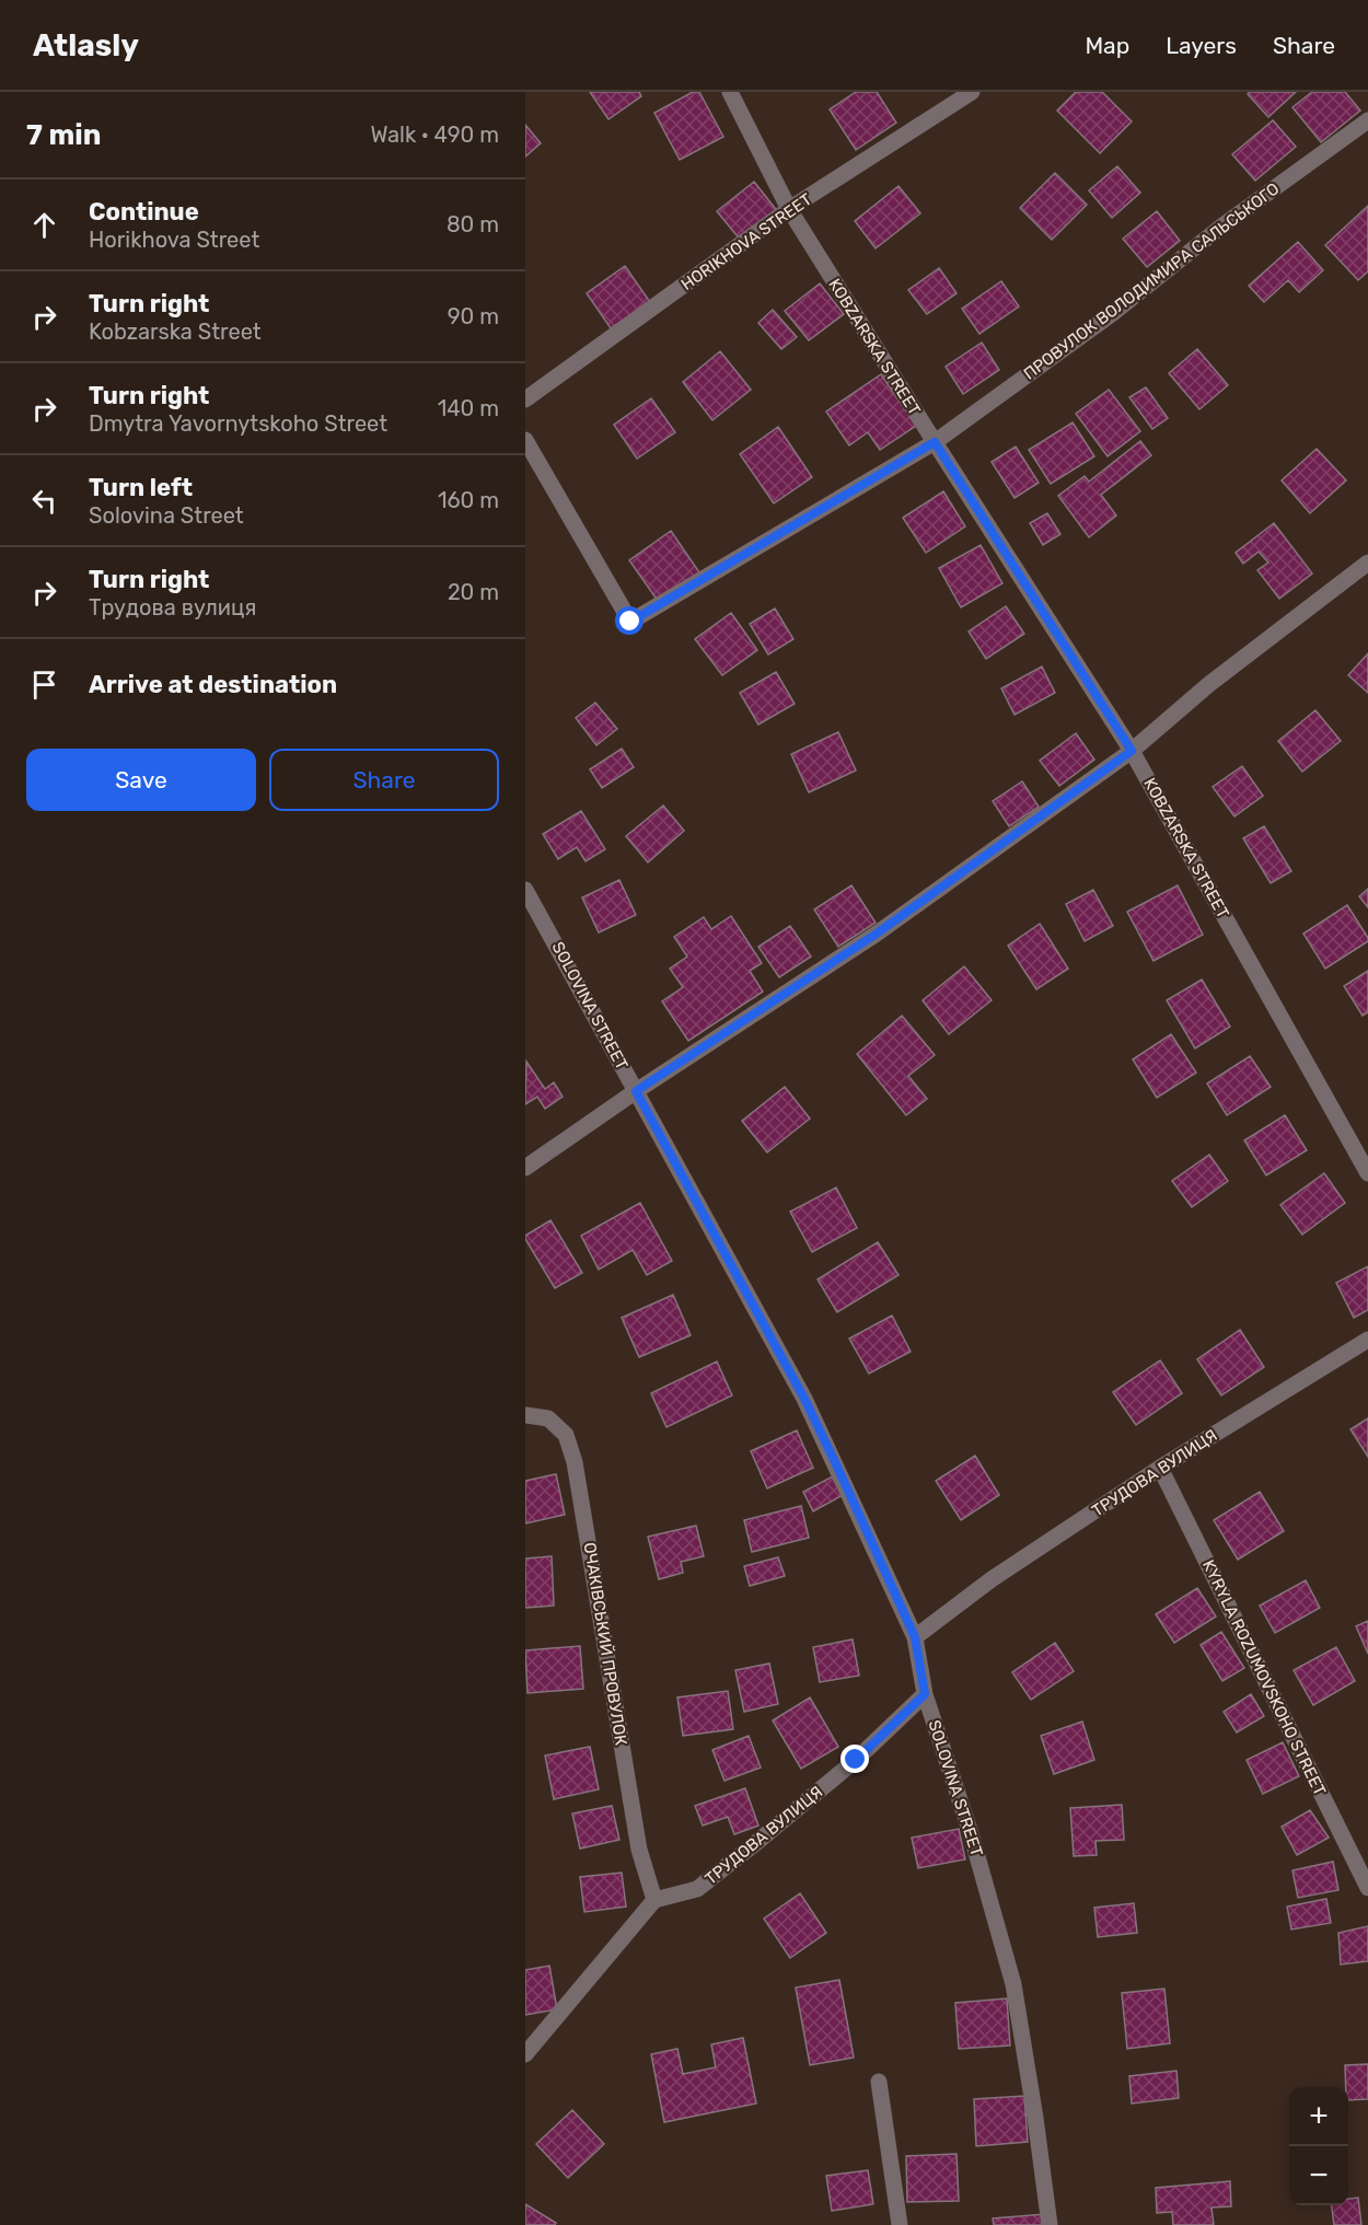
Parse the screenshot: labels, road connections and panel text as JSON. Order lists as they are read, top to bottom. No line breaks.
{"streets":{"street":["HORIKHOVA STREET","ПРОВУЛОК ВОЛОДИМИРА САЛЬСЬКОГО","KOBZARSKA STREET","SOLOVINA STREET","ТРУДОВА ВУЛИЦЯ","ОЧАКІВСЬКИЙ ПРОВУЛОК","KYRYLA ROZUMOVSKOHO STREET"]},"crossings":[["HORIKHOVA STREET","KOBZARSKA STREET"],["ПРОВУЛОК ВОЛОДИМИРА САЛЬСЬКОГО","KOBZARSKA STREET"],["SOLOVINA STREET","ТРУДОВА ВУЛИЦЯ"],["ТРУДОВА ВУЛИЦЯ","ОЧАКІВСЬКИЙ ПРОВУЛОК"],["ТРУДОВА ВУЛИЦЯ","KYRYLA ROZUMOVSKOHO STREET"]],"page":{"header":"Atlasly","nav":["Map","Layers","Share"],"heading":["7 min","Walk · 490 m"],"list":[["Continue","Horikhova Street","80 m"],["Turn right","Kobzarska Street","90 m"],["Turn right","Dmytra Yavornytskoho Street","140 m"],["Turn left","Solovina Street","160 m"],["Turn right","Трудова вулиця","20 m"],"Arrive at destination"],"buttons":["Save","Share"],"map_buttons":["+","−"]}}
